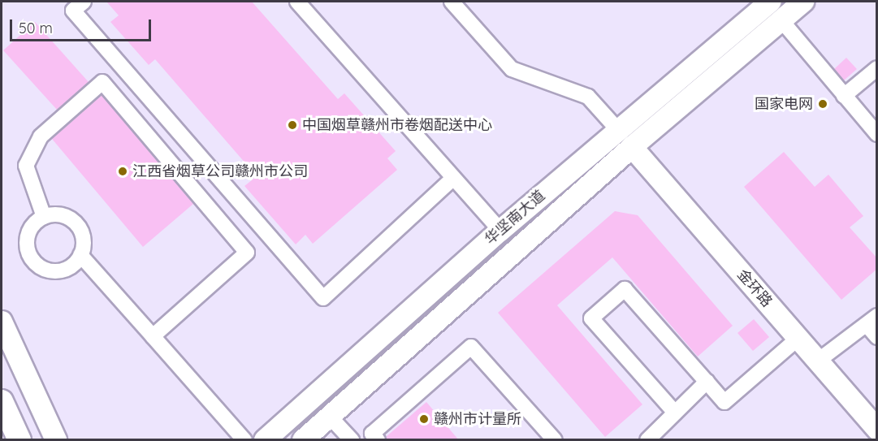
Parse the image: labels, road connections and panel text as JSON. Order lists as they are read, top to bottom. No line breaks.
{"streets":{"main road":["华坚南大道","金环路"]},"crossings":[["华坚南大道","金环路"]],"places":["国家电网","中国烟草赣州市卷烟配送中心","江西省烟草公司赣州市公司","赣州市计量所"],"scale_bar":"50 m"}
